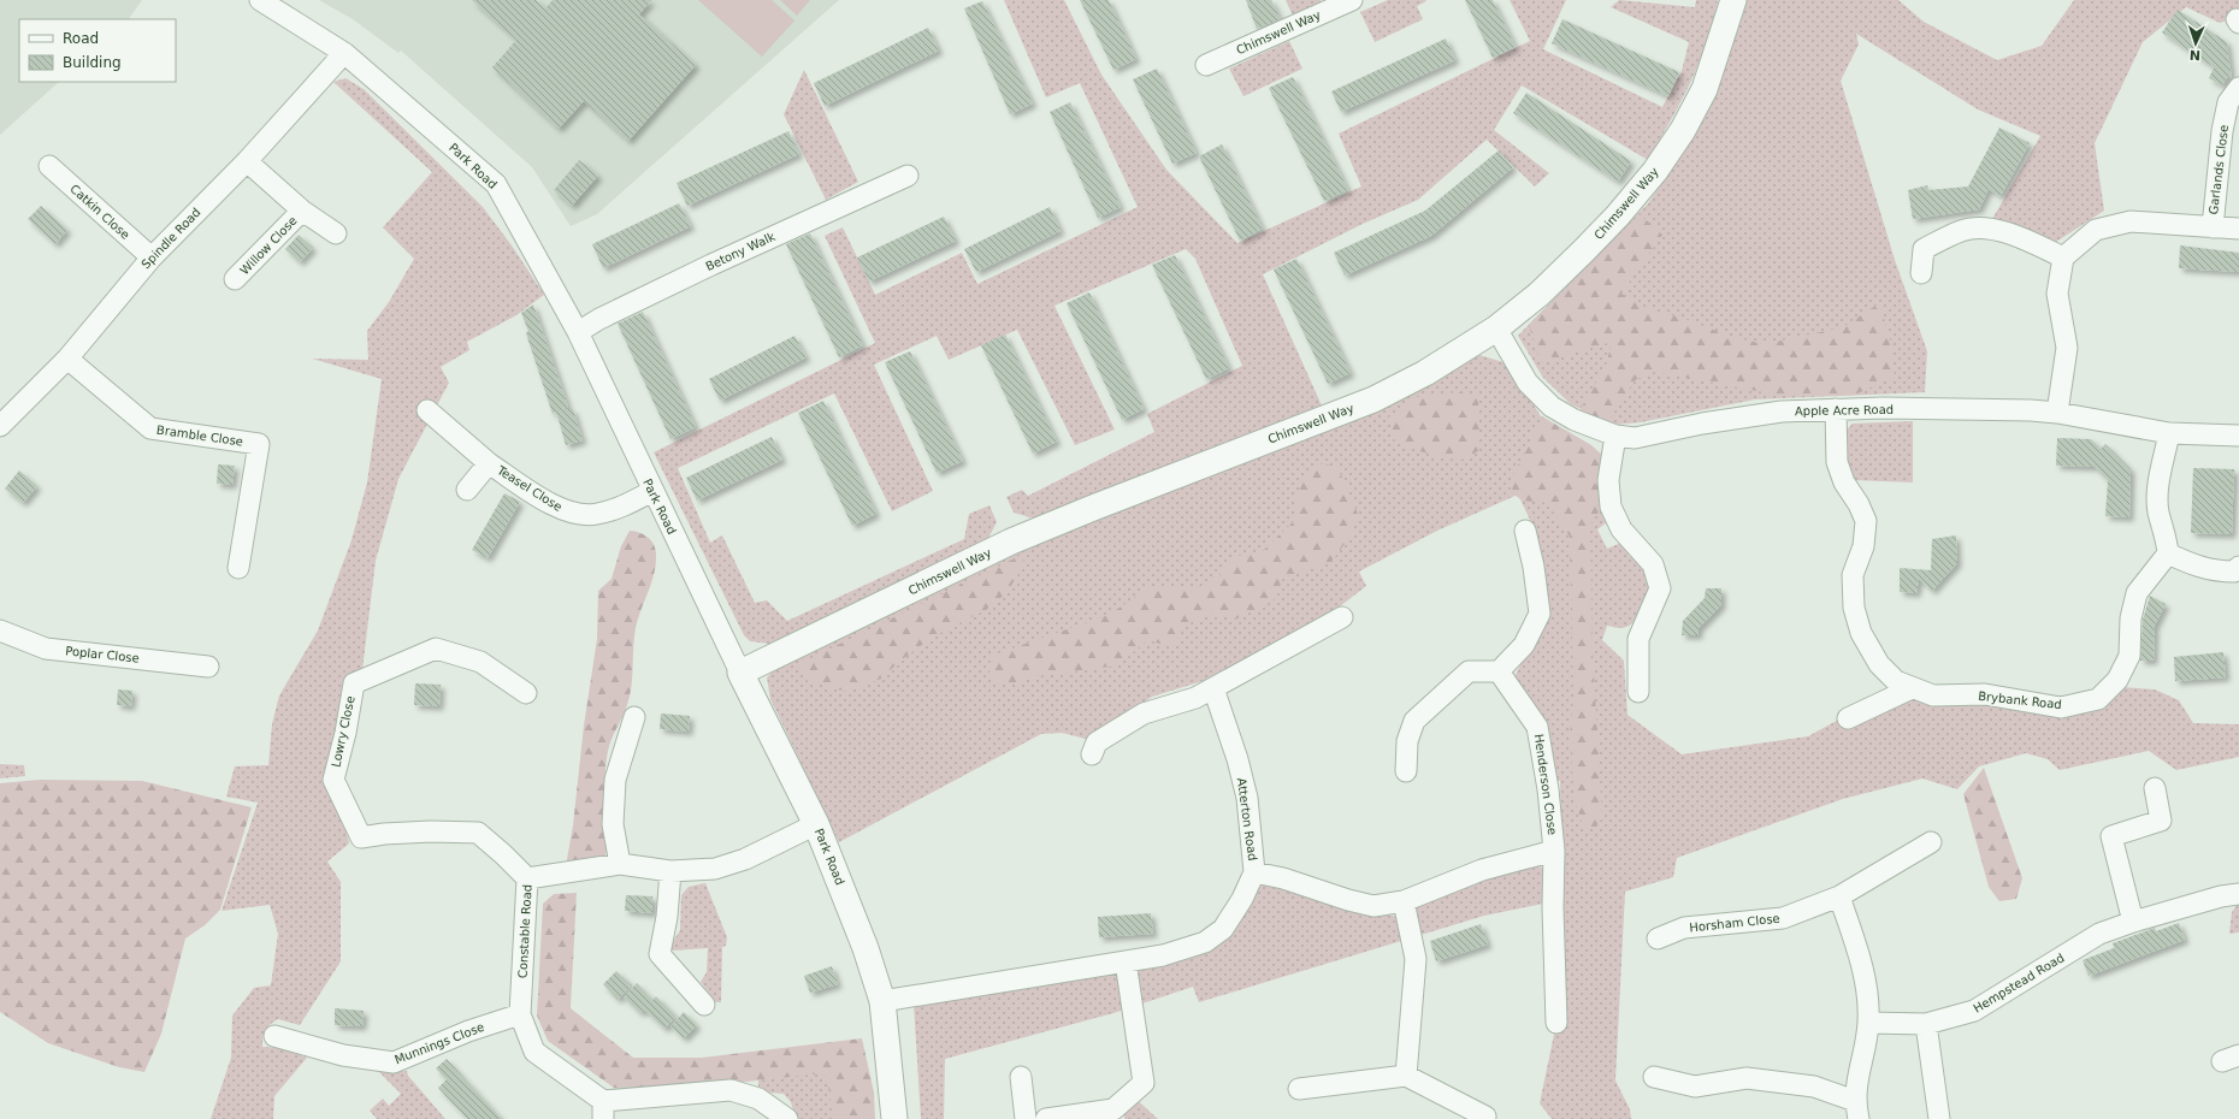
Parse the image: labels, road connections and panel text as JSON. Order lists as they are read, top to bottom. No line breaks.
{"streets":{"street":["Chimswell Way","Park Road","Garlands Close","Catkin Close","Spindle Road","Willow Close","Betony Walk","Apple Acre Road","Bramble Close","Teasel Close","Poplar Close","Brybank Road","Lowry Close","Henderson Close","Atterton Road","Horsham Close","Constable Road","Hempstead Road","Munnings Close"]},"crossings":[["Chimswell Way","Park Road"],["Chimswell Way","Apple Acre Road"],["Park Road","Spindle Road"],["Park Road","Betony Walk"],["Park Road","Teasel Close"],["Park Road","Atterton Road"],["Park Road","Constable Road"],["Catkin Close","Spindle Road"],["Spindle Road","Willow Close"],["Spindle Road","Bramble Close"],["Apple Acre Road","Brybank Road"],["Lowry Close","Constable Road"],["Henderson Close","Atterton Road"],["Constable Road","Munnings Close"]],"legend":["Road","Building"],"north":"bottom"}
